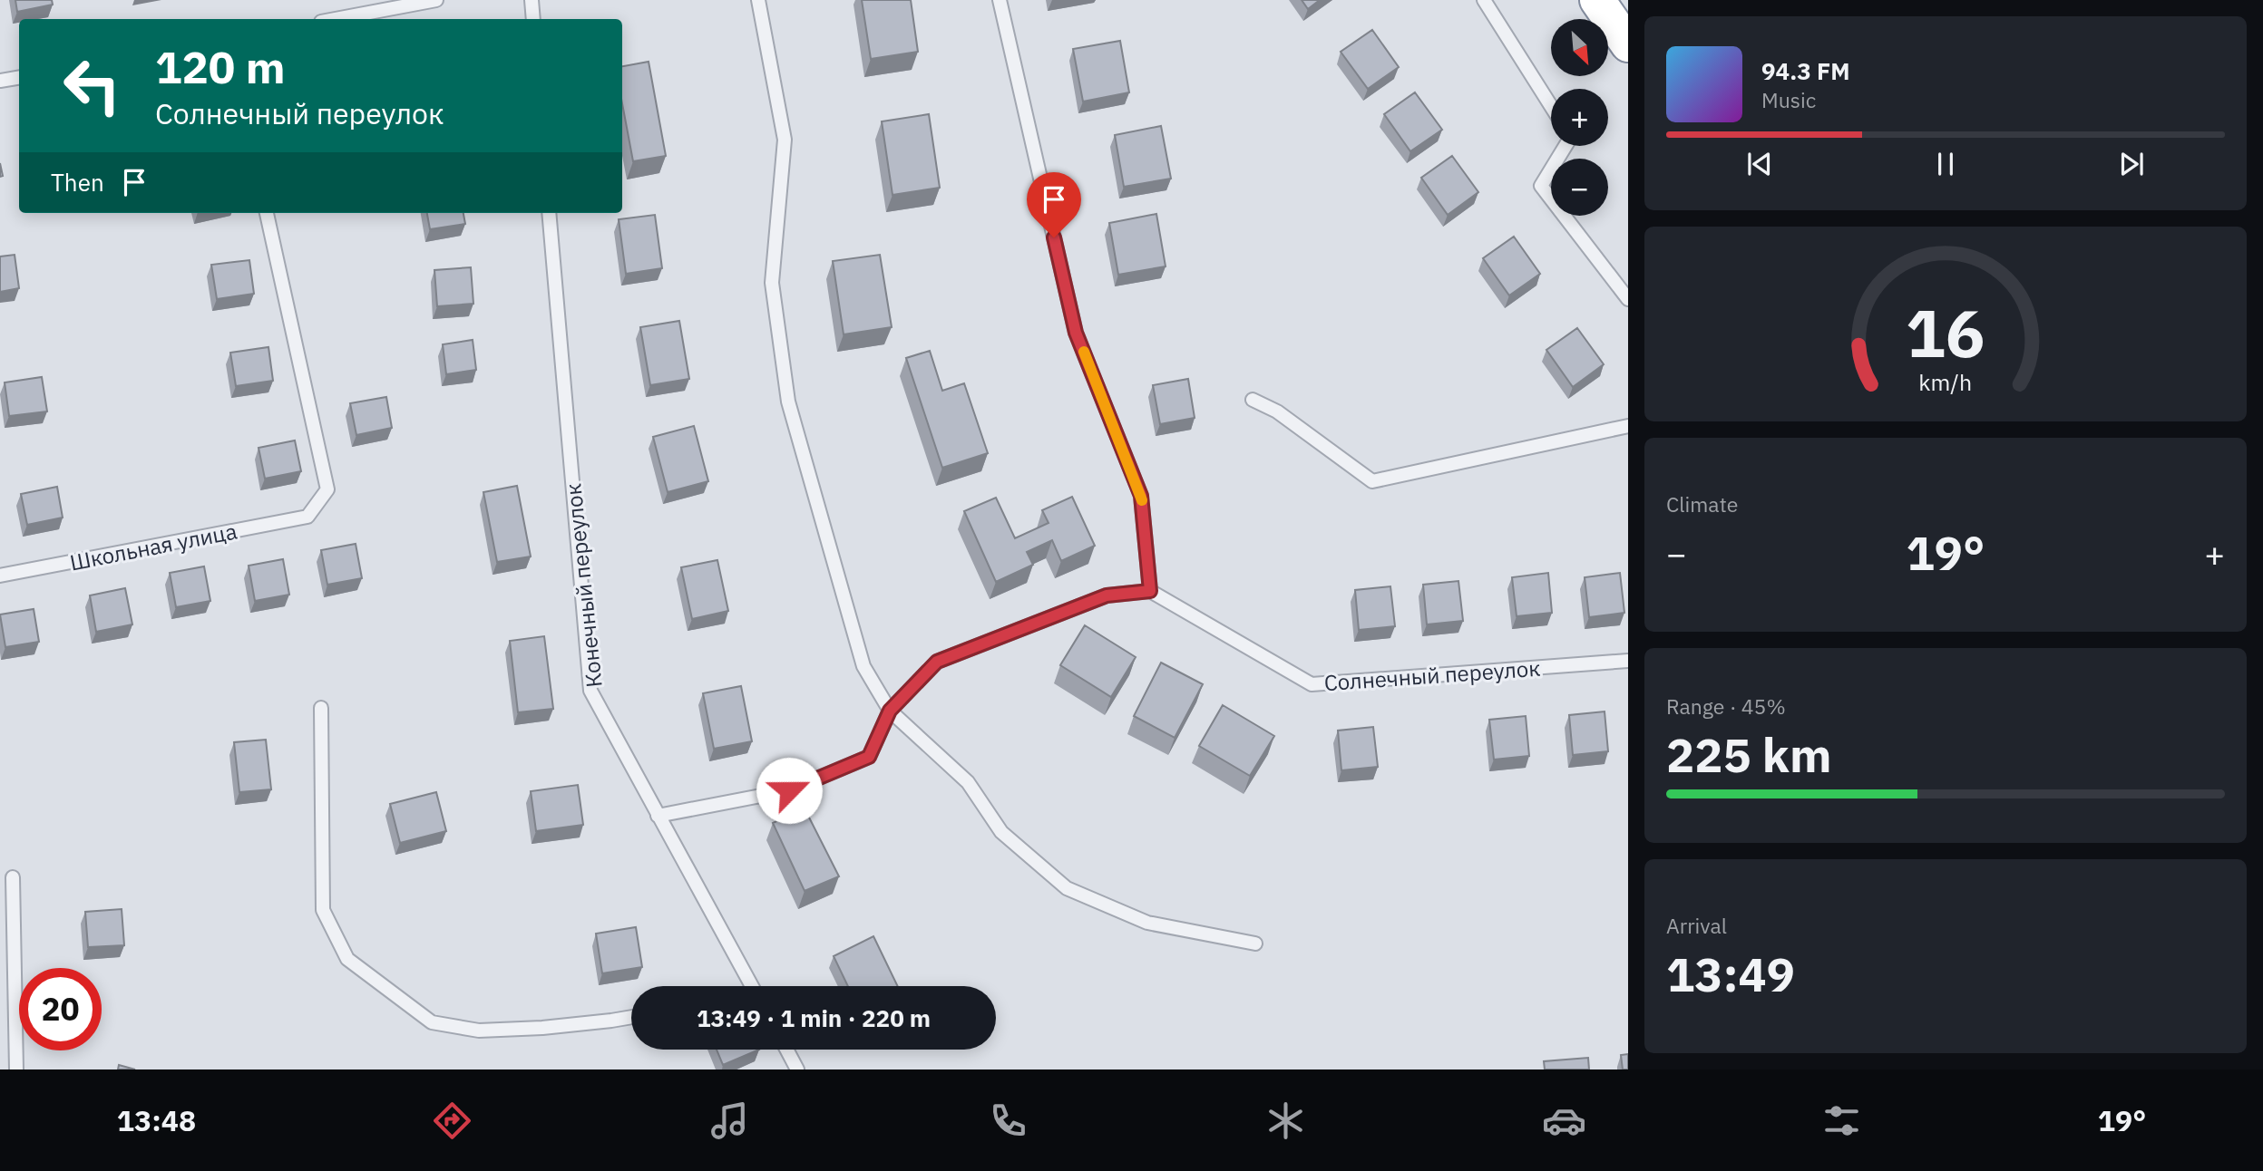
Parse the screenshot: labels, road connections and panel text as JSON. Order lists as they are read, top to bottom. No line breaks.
{"streets":{"lane":["Школьная улица","Конечный переулок","Солнечный переулок"]},"north":"bottom right","page":{"map_buttons":["+","−"],"turn":["120 m","Солнечный переулок"],"song":["94.3 FM","Music"],"then":"Then","tile":["Climate",["Range · 45%","225 km"],["Arrival","13:49"]],"heat":["−","19°","+"],"limit":"20","trip":"13:49 · 1 min · 220 m","tabs":["13:48","19°"],"gauge":["16","km/h"]}}
